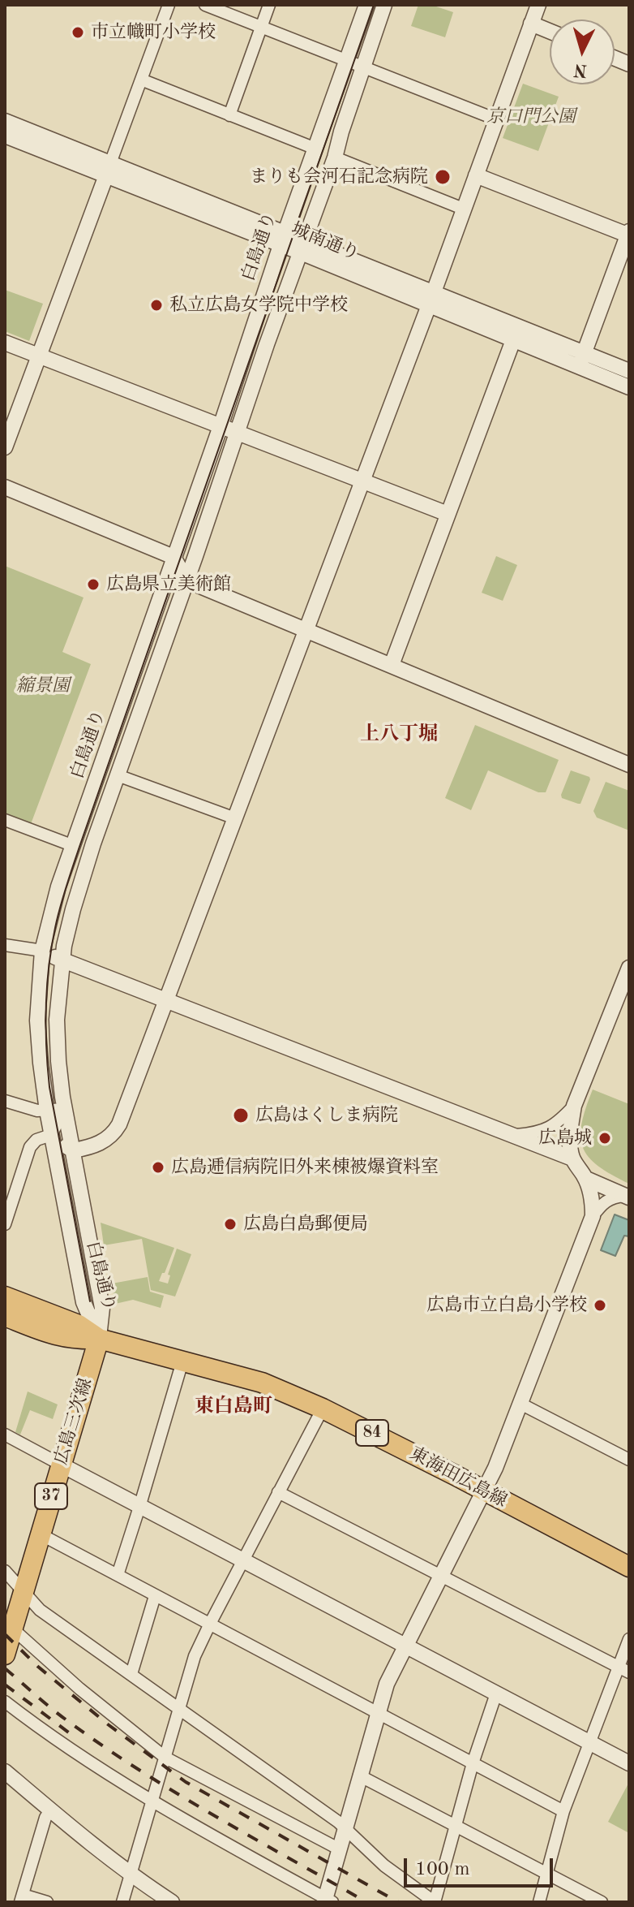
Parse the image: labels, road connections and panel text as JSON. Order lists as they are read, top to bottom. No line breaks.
{"streets":{"main road":["広島三次線","84","東海田広島線","37"],"street":["城南通り","白島通り"]},"crossings":[["城南通り","白島通り"],["白島通り","広島三次線"],["白島通り","東海田広島線"],["広島三次線","東海田広島線"]],"districts":["上八丁堀","東白島町"],"parks":["京口門公園","縮景園"],"places":["市立幟町小学校","まりも会河石記念病院","私立広島女学院中学校","広島県立美術館","広島はくしま病院","広島城","広島逓信病院旧外来棟被爆資料室","広島白島郵便局","広島市立白島小学校"],"scale_bar":"100 m","north":"bottom"}
